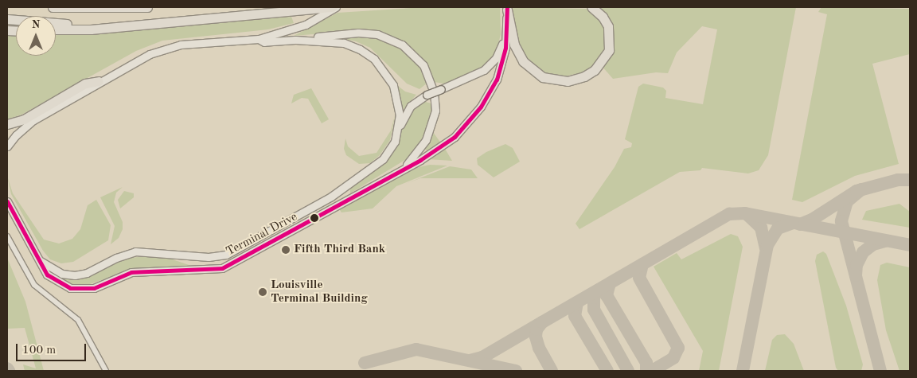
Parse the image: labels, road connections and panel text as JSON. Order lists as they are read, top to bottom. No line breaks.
{"streets":{"main road":["Terminal Drive"]},"places":["Fifth Third Bank","Louisville Terminal Building"],"scale_bar":"100 m","north":"top"}
